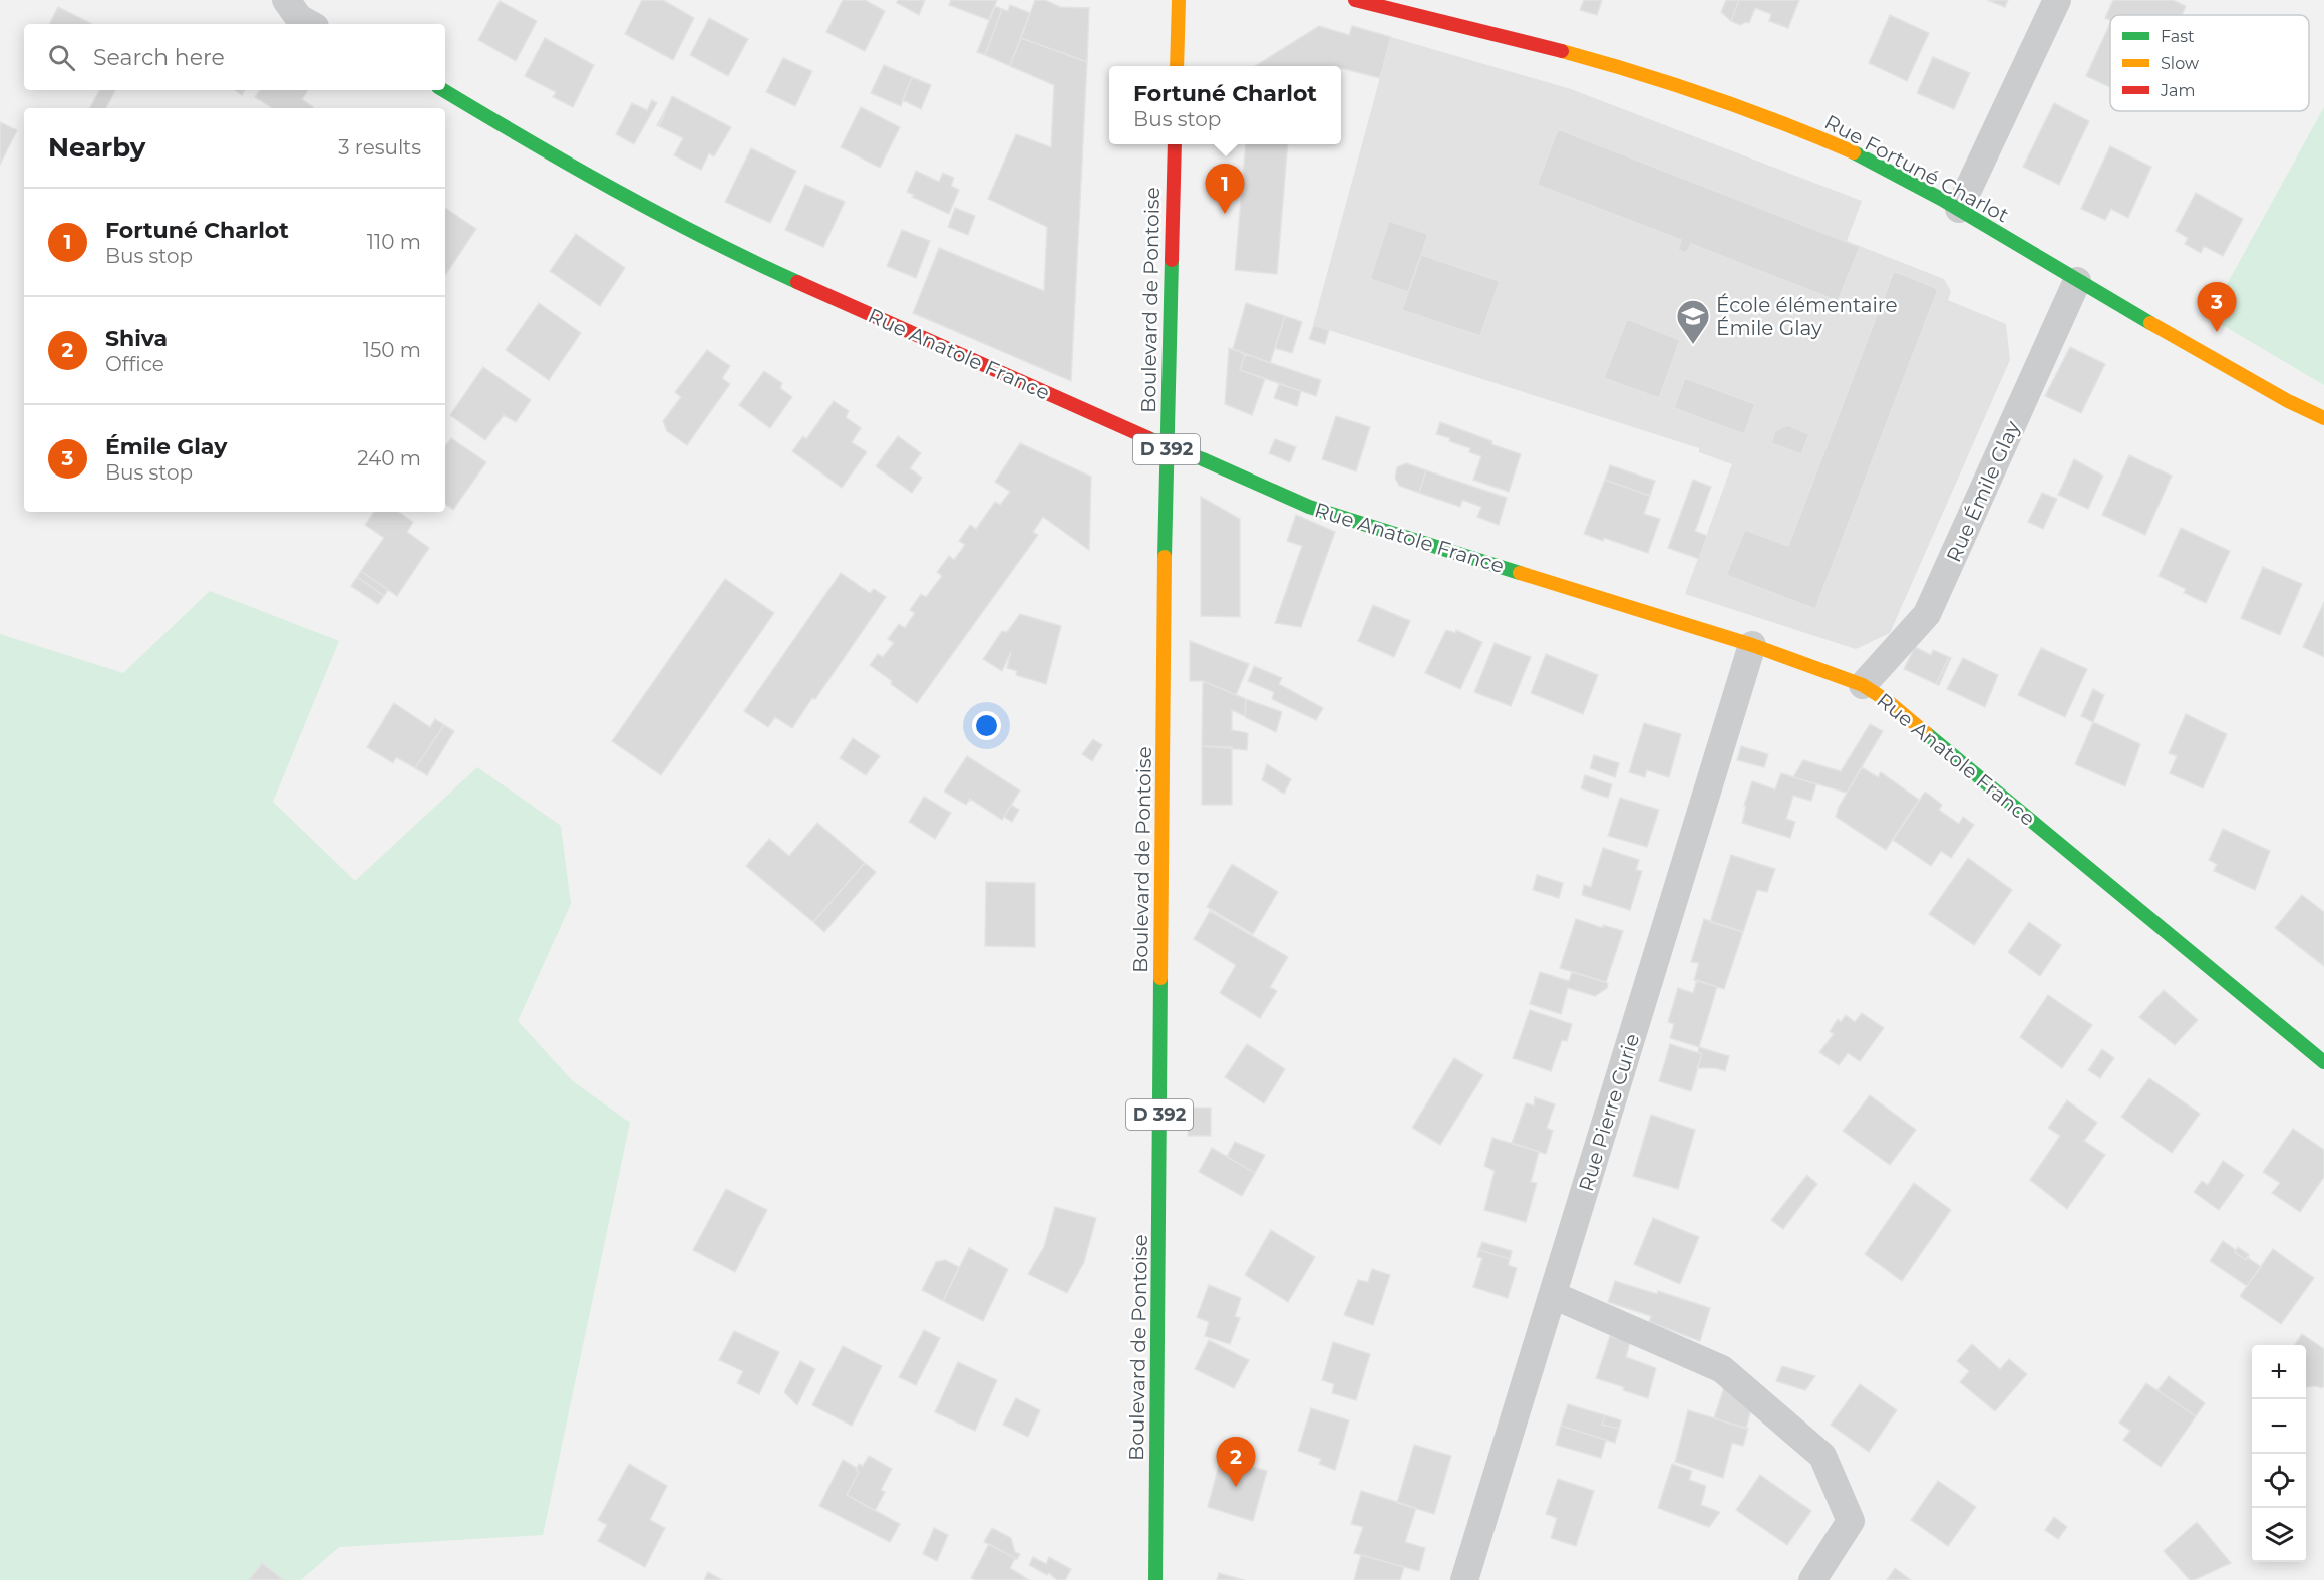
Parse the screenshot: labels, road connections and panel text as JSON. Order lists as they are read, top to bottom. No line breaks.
{"streets":{"street":["Rue Fortuné Charlot","Boulevard de Pontoise","Rue Anatole France","D 392","Rue Émile Glay","Rue Pierre Curie"]},"crossings":[["Rue Fortuné Charlot","Rue Émile Glay"],["Boulevard de Pontoise","Rue Anatole France"],["Rue Anatole France","Rue Émile Glay"],["Rue Anatole France","Rue Pierre Curie"]],"places":{"school or university":["École élémentaire Émile Glay"]},"legend":["Fast","Slow","Jam"],"page":{"search":"Search here","popup":["Fortuné Charlot","Bus stop"],"heading":["Nearby","3 results"],"pins":["1","3","2"],"list":[{"mark":"1","name":"Fortuné Charlot","note":"Bus stop","value":"110 m"},{"mark":"2","name":"Shiva","note":"Office","value":"150 m"},{"mark":"3","name":"Émile Glay","note":"Bus stop","value":"240 m"}],"map_buttons":["+","−"]}}
